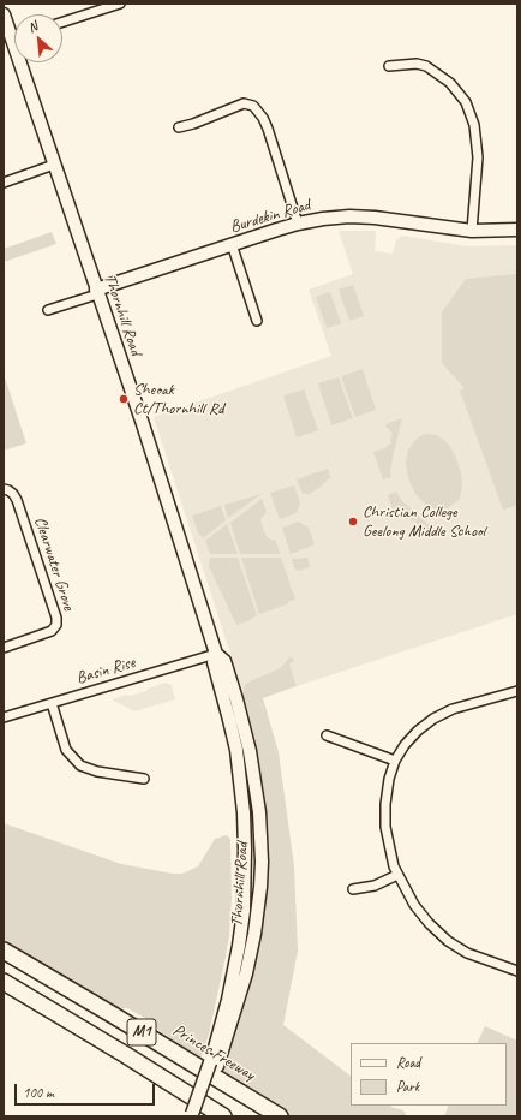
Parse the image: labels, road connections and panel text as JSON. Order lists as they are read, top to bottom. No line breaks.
{"streets":{"highway":["M1","Princes Freeway"],"street":["Burdekin Road","Thornhill Road","Clearwater Grove","Basin Rise"]},"crossings":[["Burdekin Road","Thornhill Road"],["Thornhill Road","Basin Rise"]],"places":["Sheoak Ct/Thornhill Rd","Christian College Geelong Middle School"],"legend":["Road","Park"],"scale_bar":"100 m","north":"top left"}
